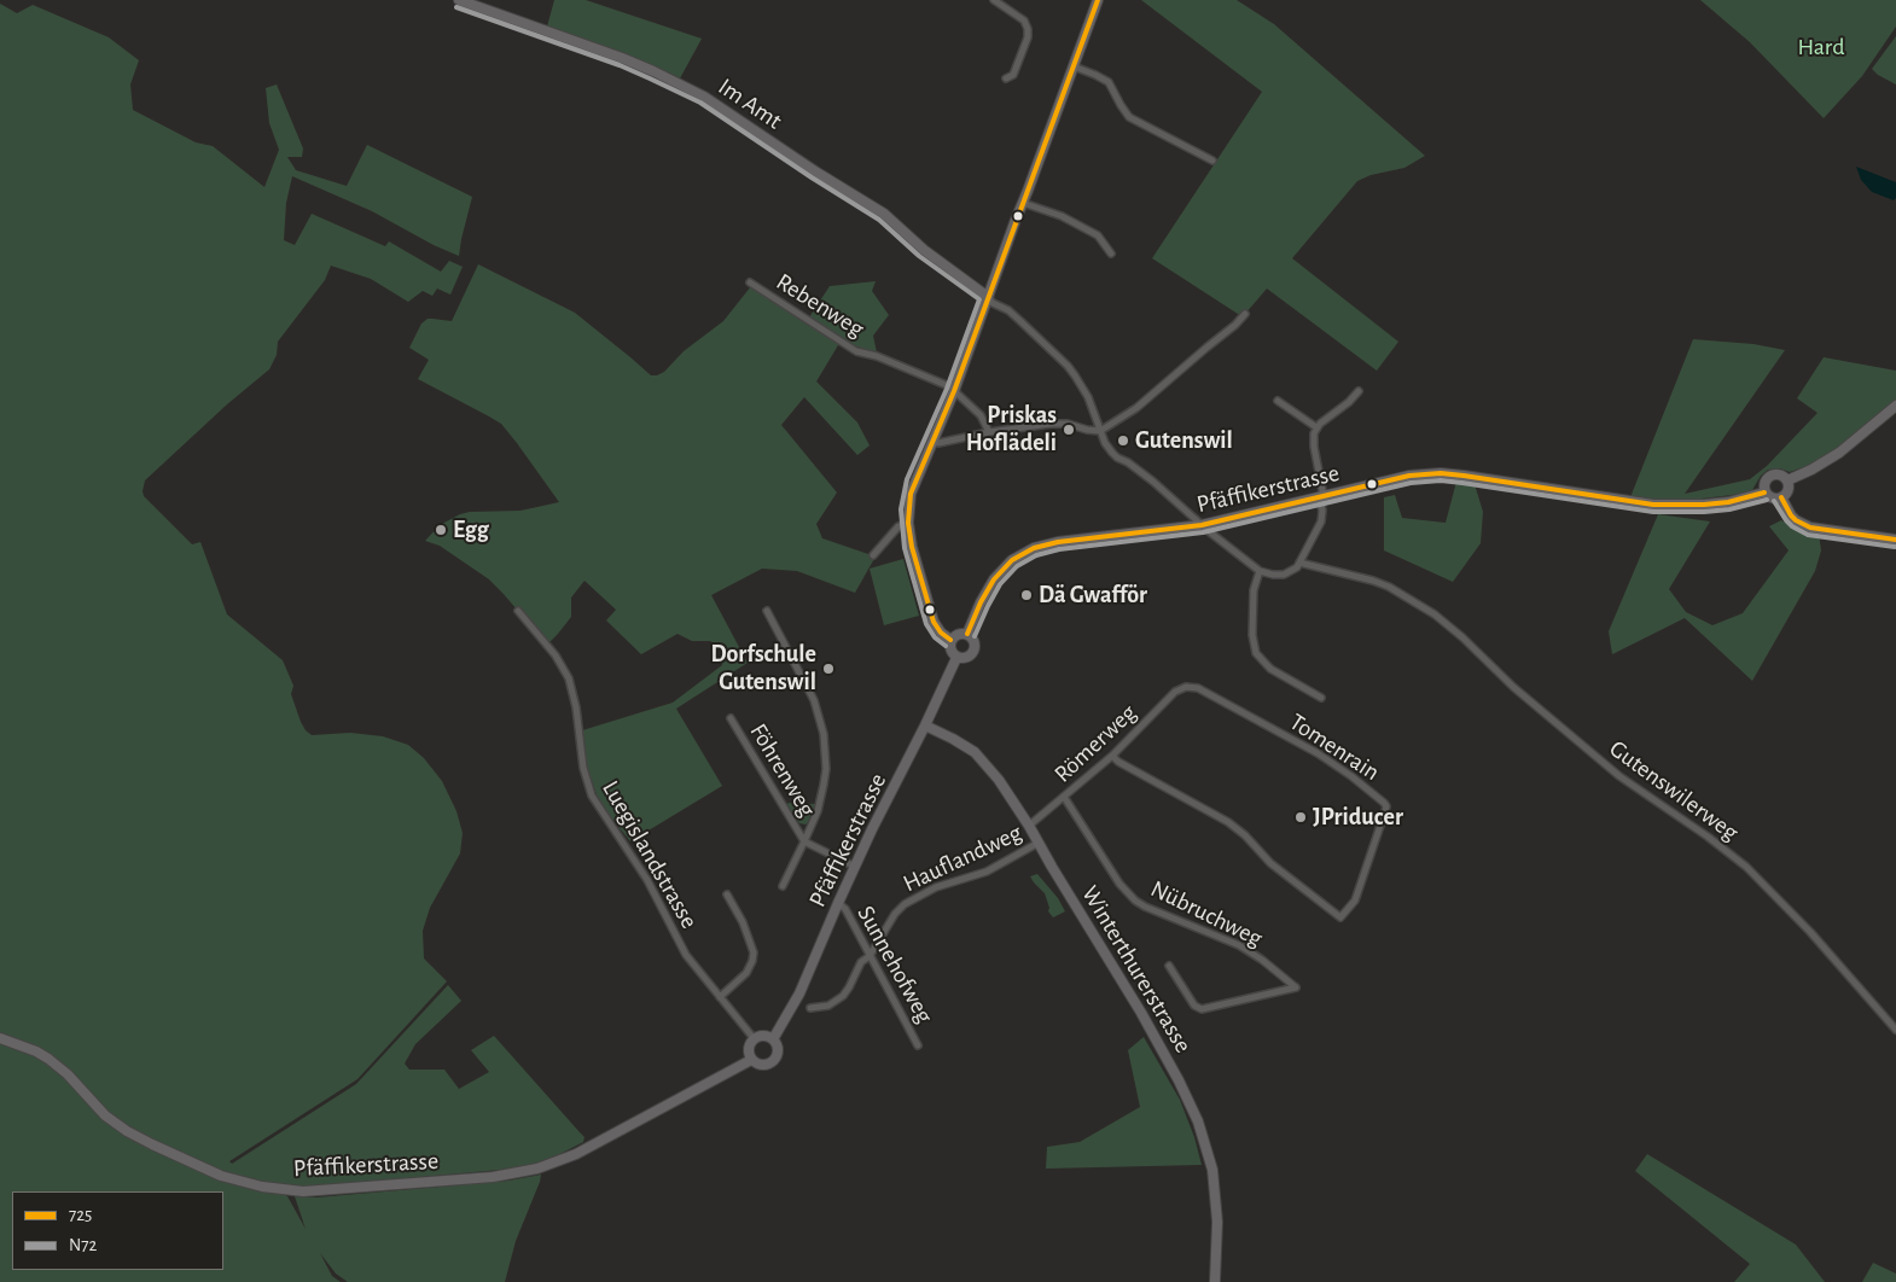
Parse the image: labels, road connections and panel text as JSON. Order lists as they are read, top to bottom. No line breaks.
{"streets":{"main road":["Im Amt","Pfäffikerstrasse","Winterthurerstrasse"],"street":["Rebenweg","Römerweg","Tomenrain","Föhrenweg","Gutenswilerweg","Luegislandstrasse","Hauflandweg","Nübruchweg","Sunnehofweg"]},"crossings":[["Pfäffikerstrasse","Luegislandstrasse"],["Pfäffikerstrasse","Sunnehofweg"],["Pfäffikerstrasse","Winterthurerstrasse"],["Römerweg","Tomenrain"],["Römerweg","Nübruchweg"],["Römerweg","Winterthurerstrasse"],["Hauflandweg","Sunnehofweg"],["Hauflandweg","Winterthurerstrasse"]],"parks":["Hard"],"places":["Priskas Hoflädeli","Gutenswil","Egg","Dä Gwafför","Dorfschule Gutenswil","JPriducer"],"lines":["transit line 725","transit line N72"],"legend":["725","N72"]}
